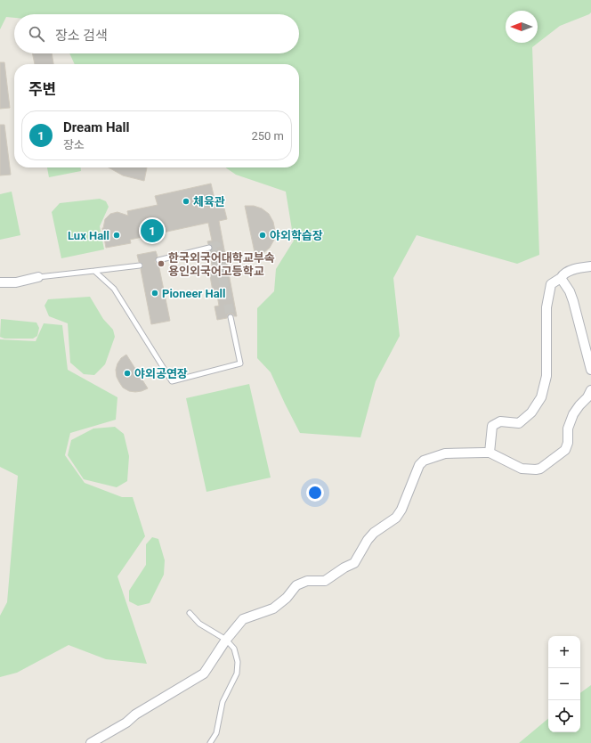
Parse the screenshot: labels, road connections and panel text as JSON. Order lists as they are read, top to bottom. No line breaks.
{"places":["체육관","Lux Hall","야외학습장","한국외국어대학교부속 용인외국어고등학교","Pioneer Hall","야외공연장"],"north":"left","page":{"search":"장소 검색","heading":"주변","list":[{"mark":"1","name":"Dream Hall","note":"장소","value":"250 m"}],"pins":"1","map_buttons":["+","−"]}}
